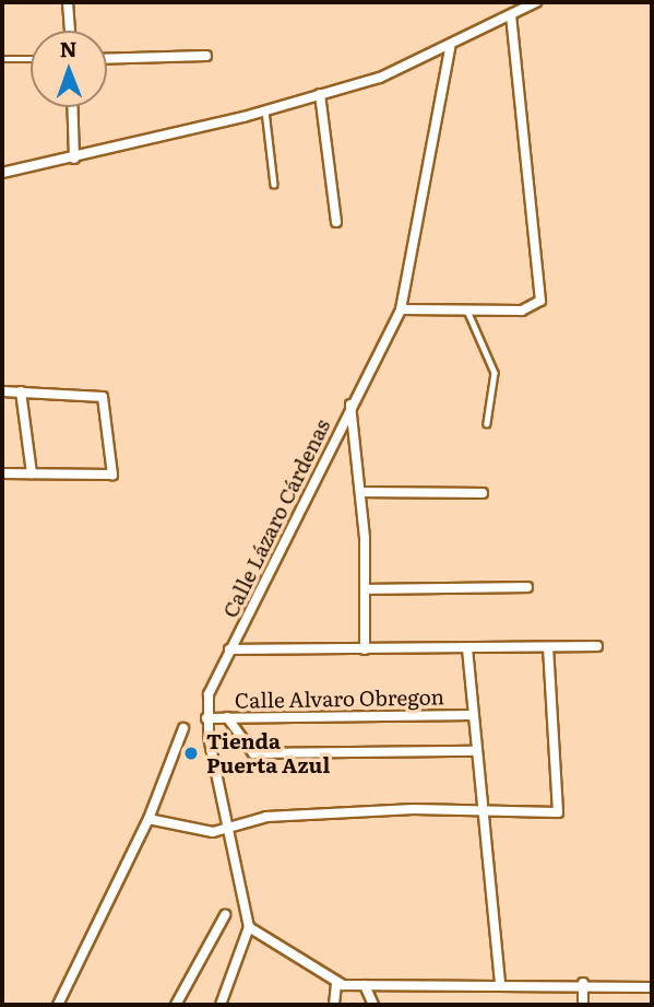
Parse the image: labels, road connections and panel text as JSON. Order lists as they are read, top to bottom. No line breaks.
{"streets":{"street":["Calle Lázaro Cárdenas","Calle Alvaro Obregon"]},"crossings":[["Calle Lázaro Cárdenas","Calle Alvaro Obregon"]],"places":["Tienda Puerta Azul"],"north":"top"}
